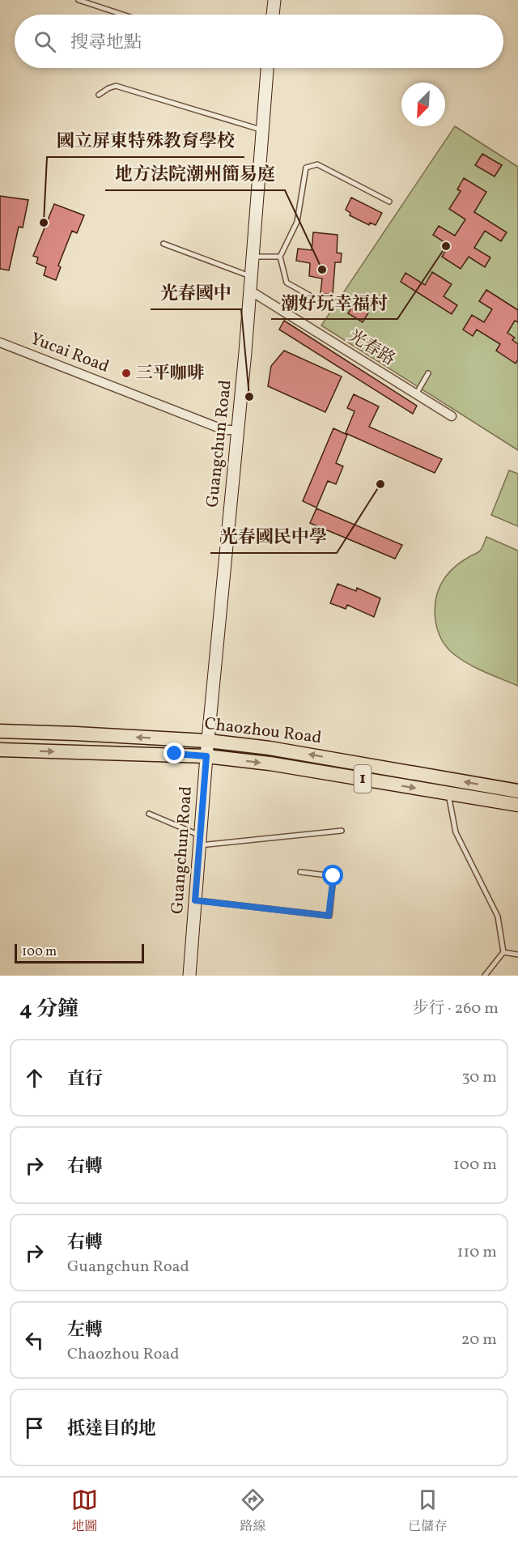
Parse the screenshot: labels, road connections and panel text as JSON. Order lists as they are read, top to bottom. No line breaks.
{"streets":{"main road":["Guangchun Road","Chaozhou Road","1"],"street":["光春路","Yucai Road"]},"crossings":[["光春路","Guangchun Road"],["Yucai Road","Guangchun Road"],["Guangchun Road","Chaozhou Road"]],"places":["國立屏東特殊教育學校","潮好玩幸福村","地方法院潮州簡易庭","三平咖啡","光春國中","光春國民中學"],"scale_bar":"100 m","north":"bottom left","page":{"search":"搜尋地點","scale":"100 m","heading":["4 分鐘","步行 · 260 m"],"list":[["直行","30 m"],["右轉","100 m"],["右轉","Guangchun Road","110 m"],["左轉","Chaozhou Road","20 m"],"抵達目的地"],"nav":["地圖","路線","已儲存"]}}
